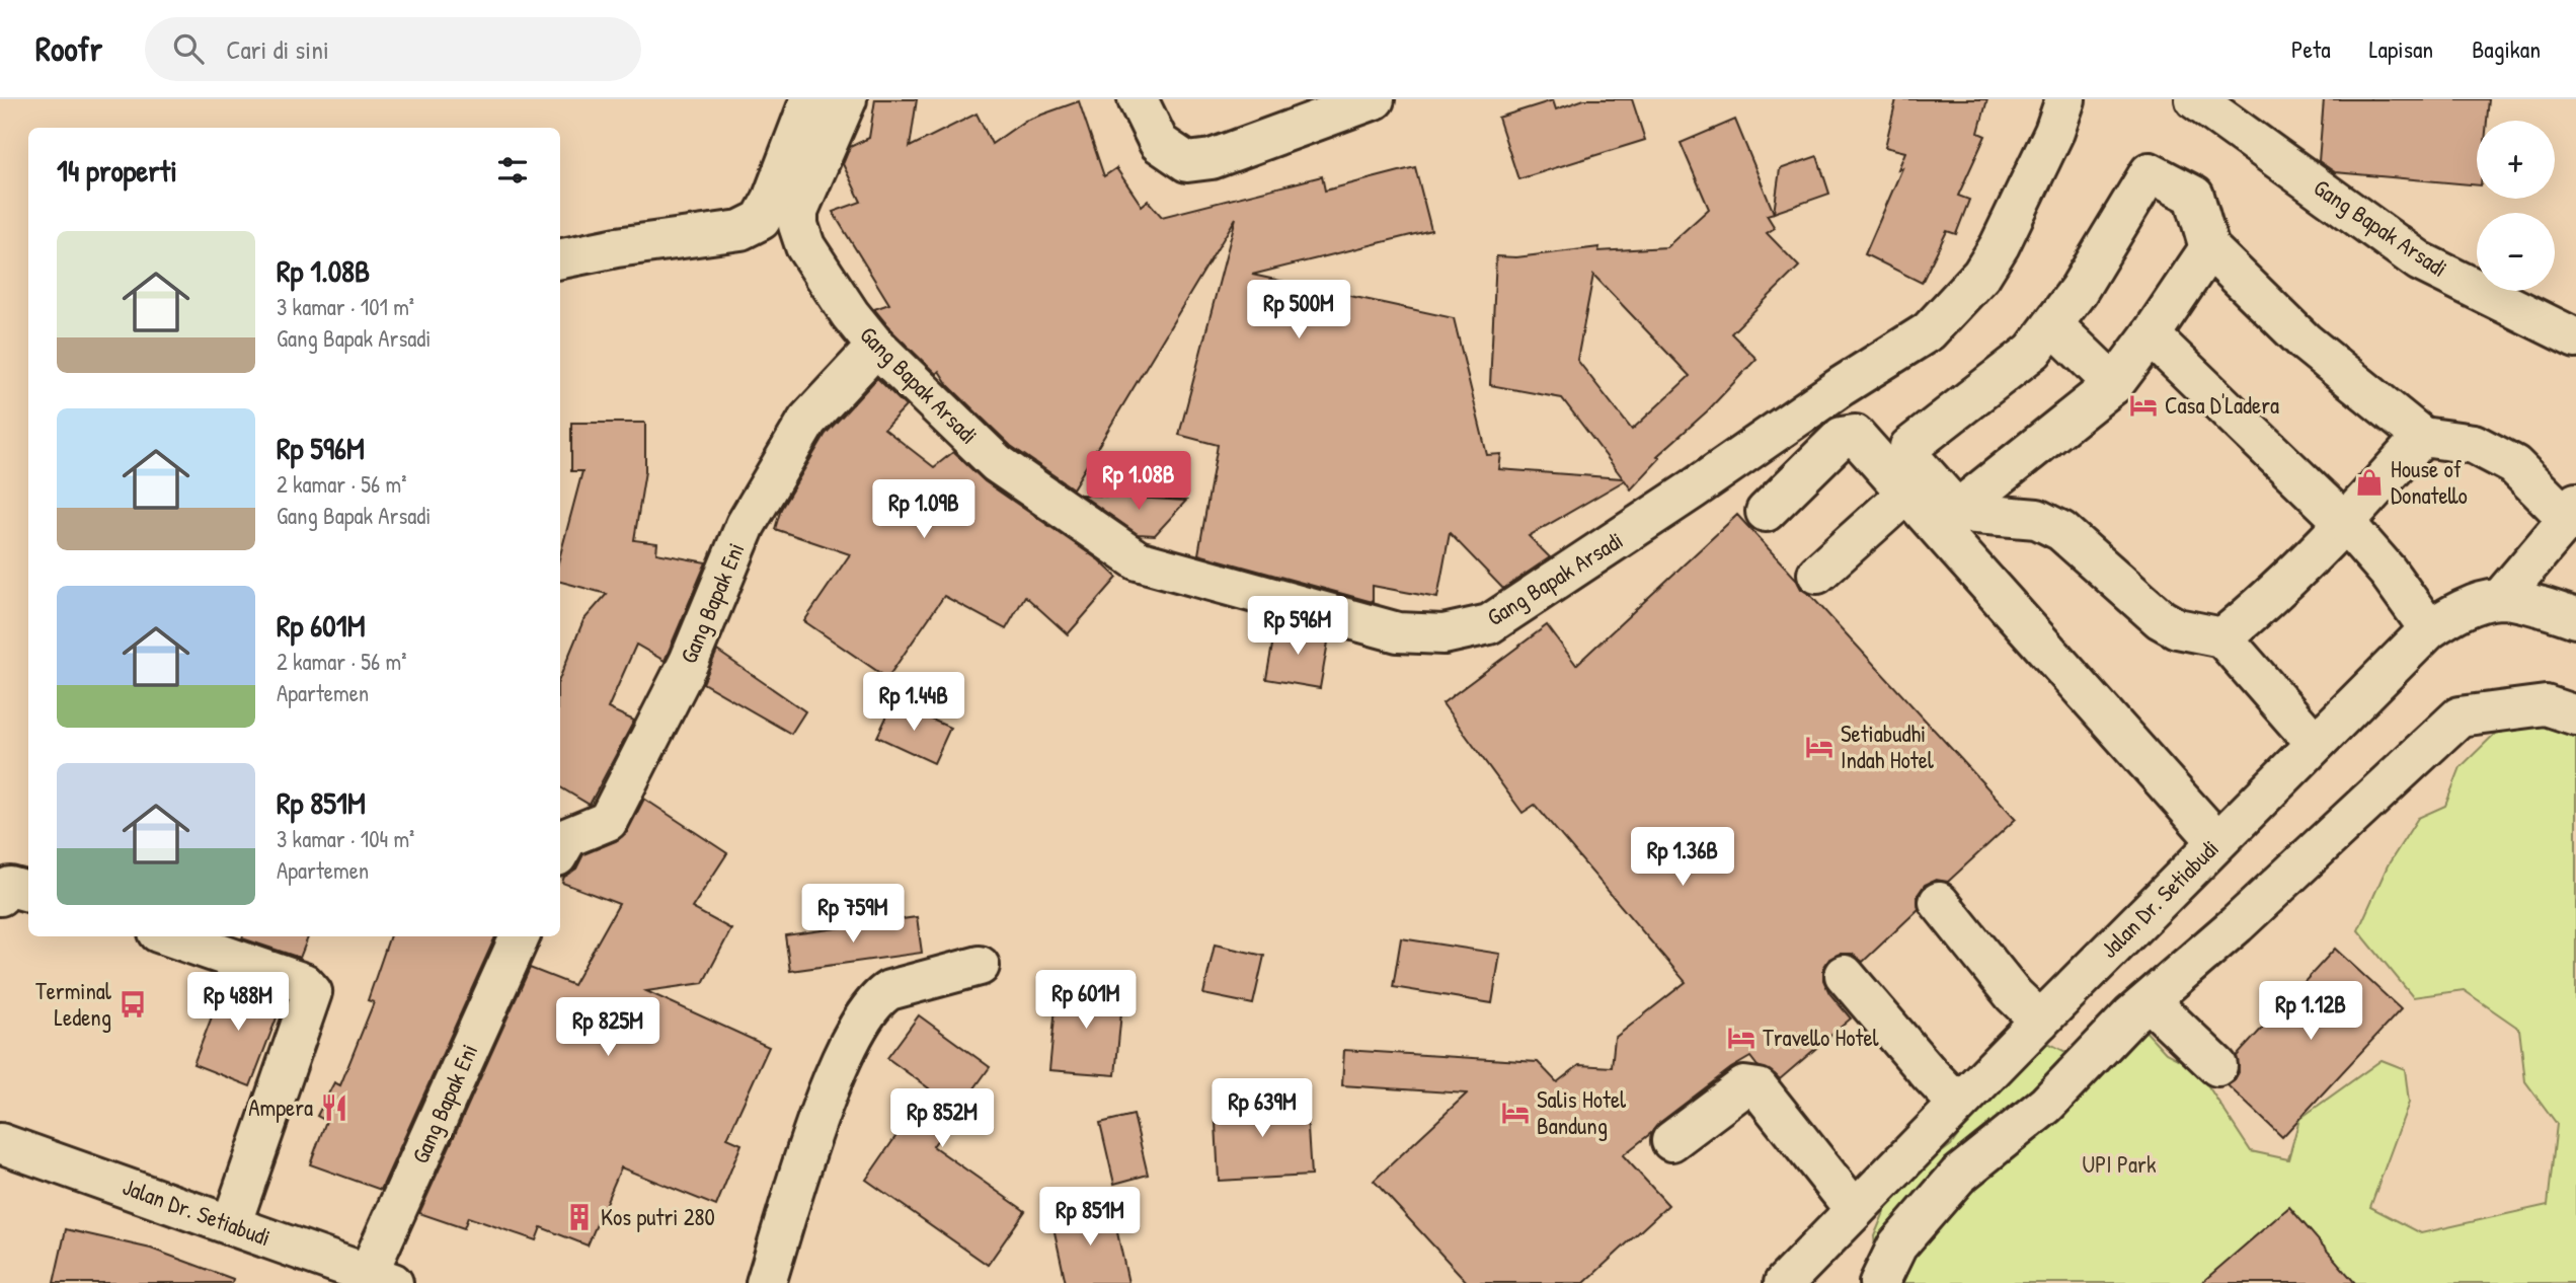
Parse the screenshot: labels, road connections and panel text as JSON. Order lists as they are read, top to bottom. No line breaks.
{"streets":{"street":["Gang Bapak Arsadi","Gang Bapak Eni","Jalan Dr. Setiabudi"]},"crossings":[["Gang Bapak Arsadi","Gang Bapak Eni"],["Gang Bapak Eni","Jalan Dr. Setiabudi"]],"parks":["UPI Park"],"places":{"hotel":["Casa D'Ladera","Setiabudhi Indah Hotel","Travello Hotel","Salis Hotel Bandung"],"shop":["House of Donatello"],"bus stop":["Terminal Ledeng"],"restaurant":["Ampera"],"building":["Kos putri 280"]},"page":{"header":"Roofr","search":"Cari di sini","nav":["Peta","Lapisan","Bagikan"],"map_buttons":["+","−"],"heading":"14 properti","list":[{"name":"Rp 1.08B","note":"3 kamar · 101 m² · Gang Bapak Arsadi"},{"name":"Rp 596M","note":"2 kamar · 56 m² · Gang Bapak Arsadi"},{"name":"Rp 601M","note":"2 kamar · 56 m² · Apartemen"},{"name":"Rp 851M","note":"3 kamar · 104 m² · Apartemen"}],"price":["Rp 500M","Rp 1.08B","Rp 1.09B","Rp 596M","Rp 1.44B","Rp 1.36B","Rp 759M","Rp 601M","Rp 488M","Rp 1.12B","Rp 825M","Rp 639M","Rp 852M","Rp 851M"]}}
